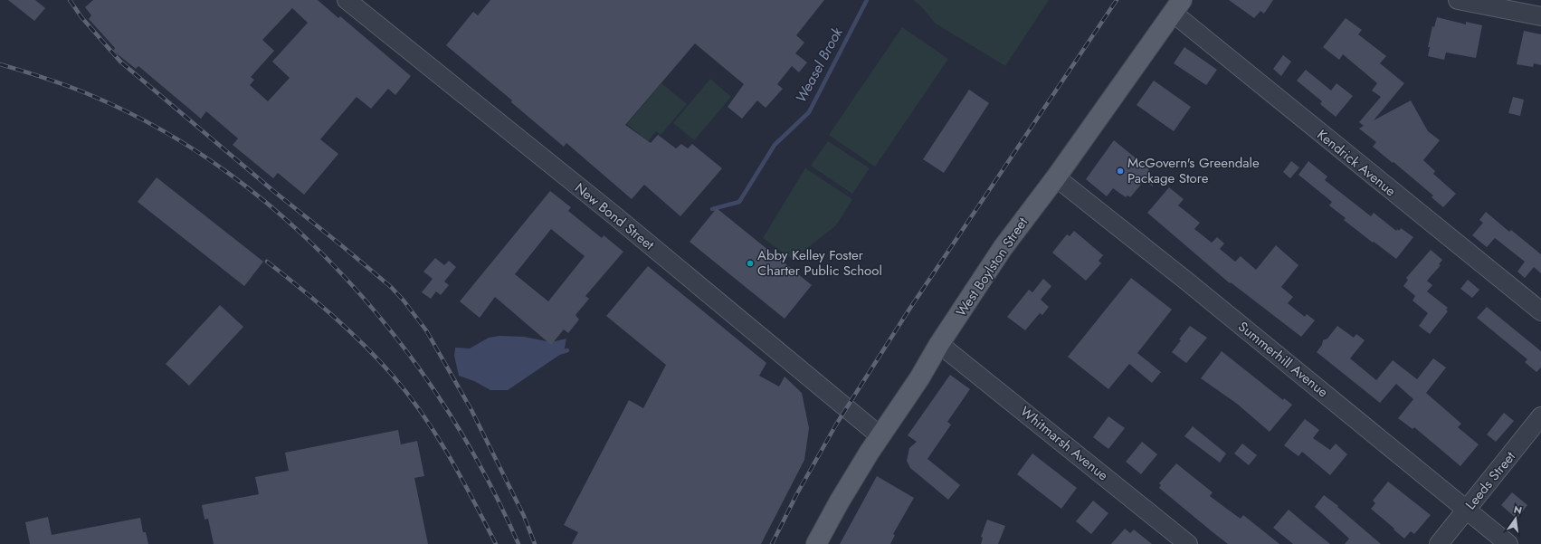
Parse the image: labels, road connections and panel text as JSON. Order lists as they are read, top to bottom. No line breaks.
{"streets":{"main road":["West Boylston Street"],"street":["Kendrick Avenue","New Bond Street","Summerhill Avenue","Whitmarsh Avenue","Leeds Street"]},"crossings":[["Kendrick Avenue","West Boylston Street"],["New Bond Street","West Boylston Street"],["West Boylston Street","Summerhill Avenue"],["West Boylston Street","Whitmarsh Avenue"],["Summerhill Avenue","Leeds Street"]],"water":["Weasel Brook"],"places":["McGovern's Greendale Package Store","Abby Kelley Foster Charter Public School"],"north":"top"}
